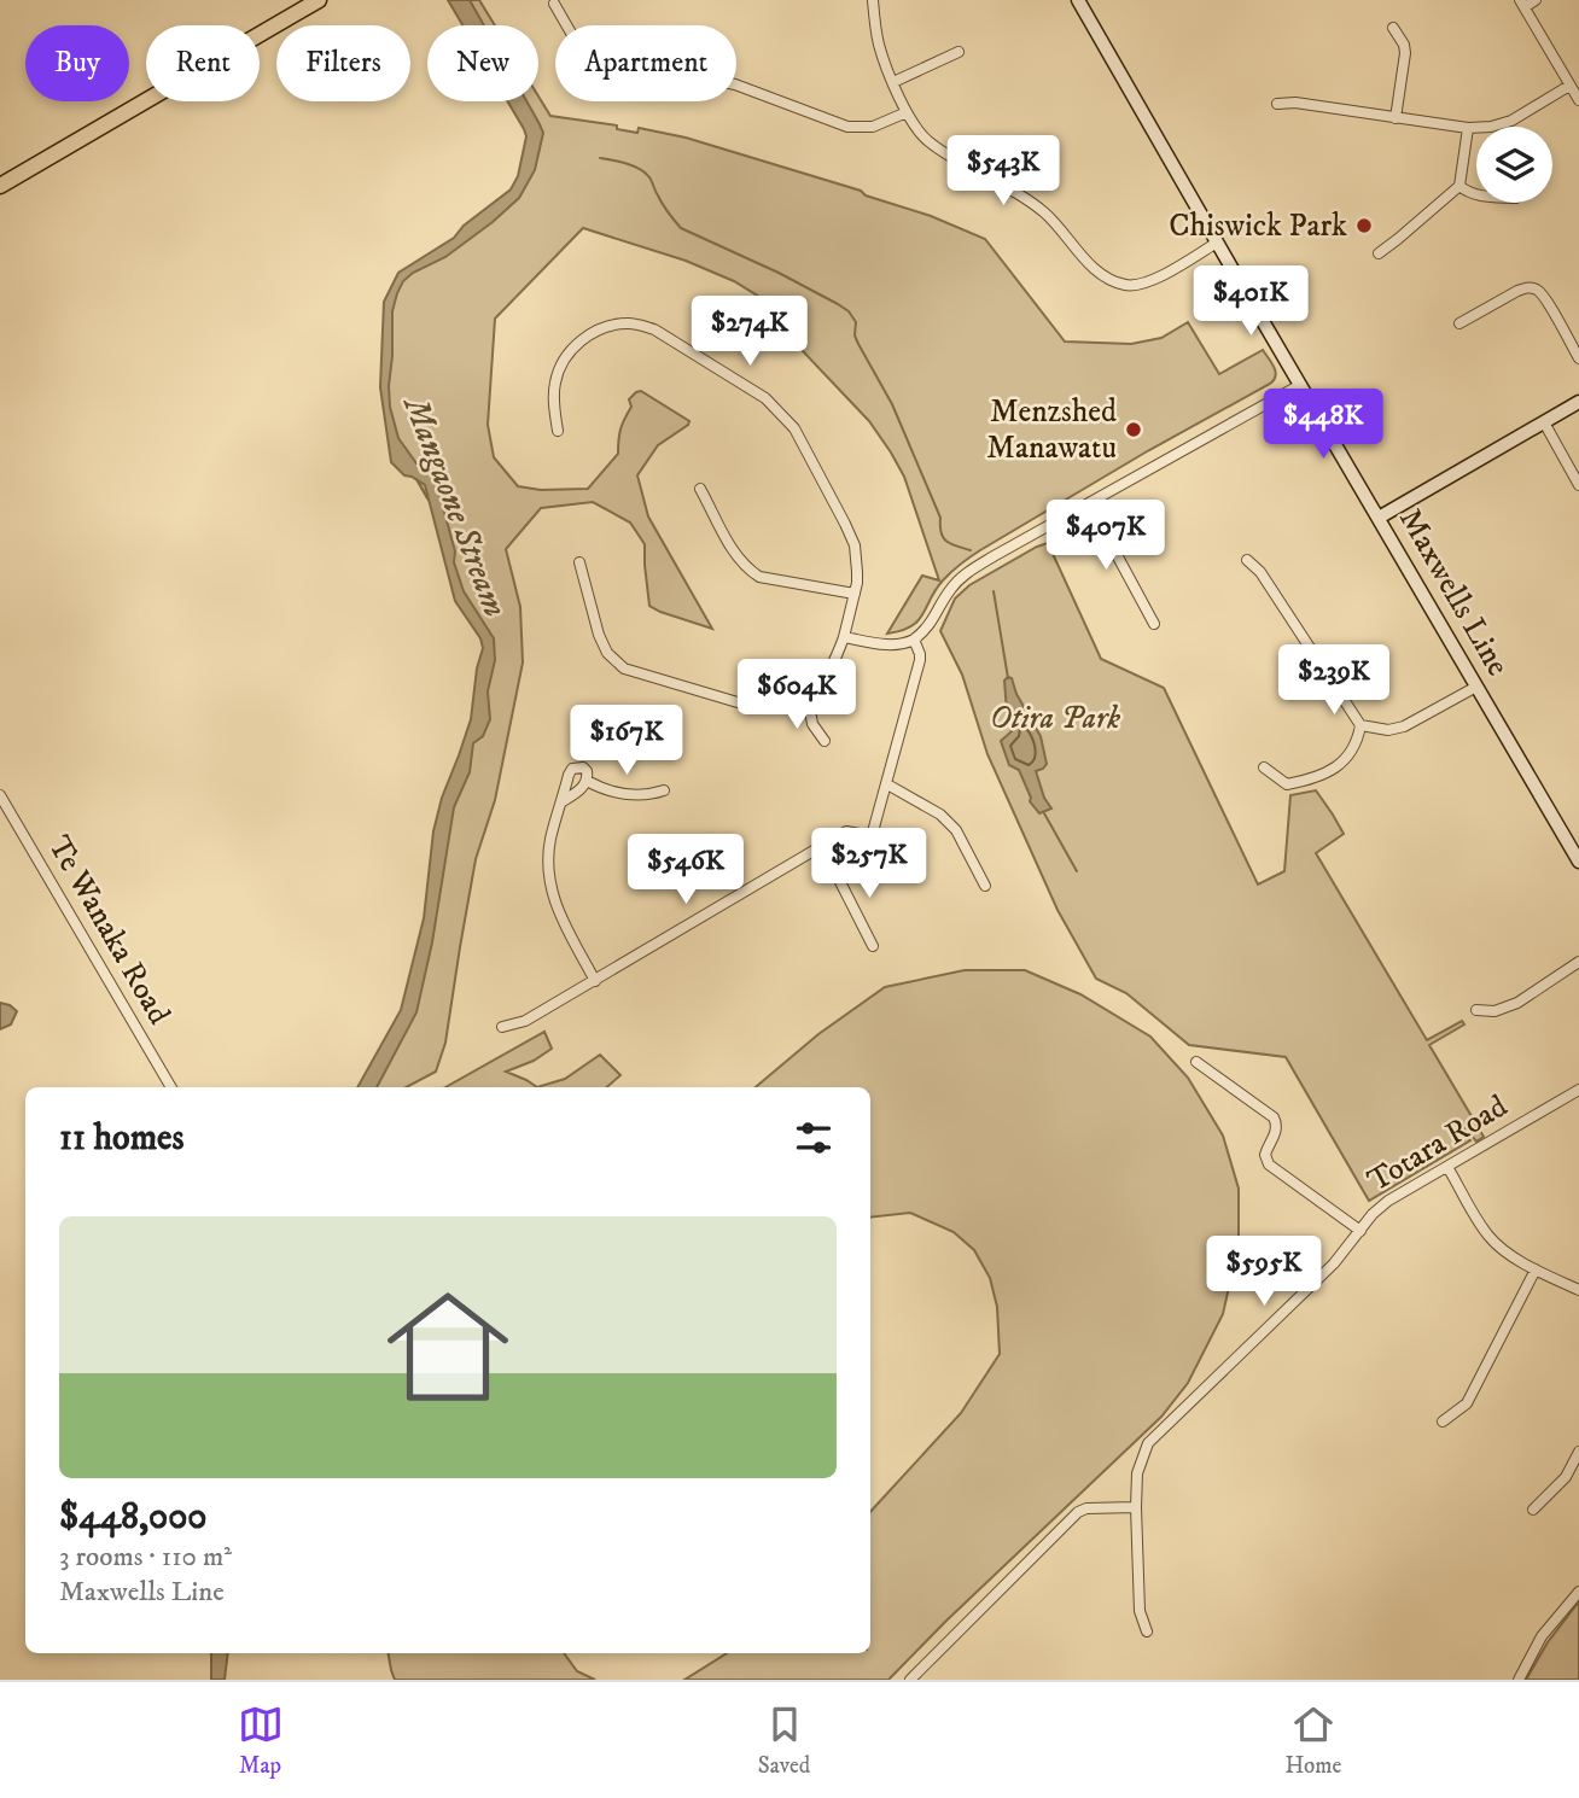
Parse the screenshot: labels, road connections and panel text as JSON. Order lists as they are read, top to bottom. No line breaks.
{"streets":{"main road":["Maxwells Line"],"street":["Te Wanaka Road","Totara Road"]},"water":["Mangaone Stream"],"parks":["Otira Park"],"places":["Chiswick Park","Menzshed Manawatu"],"page":{"chip":["Buy","Rent","Filters","New","Apartment"],"price":["$543K","$401K","$274K","$448K","$407K","$239K","$604K","$167K","$257K","$546K","$595K"],"heading":"11 homes","list":[{"name":"$448,000","note":"3 rooms · 110 m² · Maxwells Line"}],"tabs":["Map","Saved","Home"]}}
